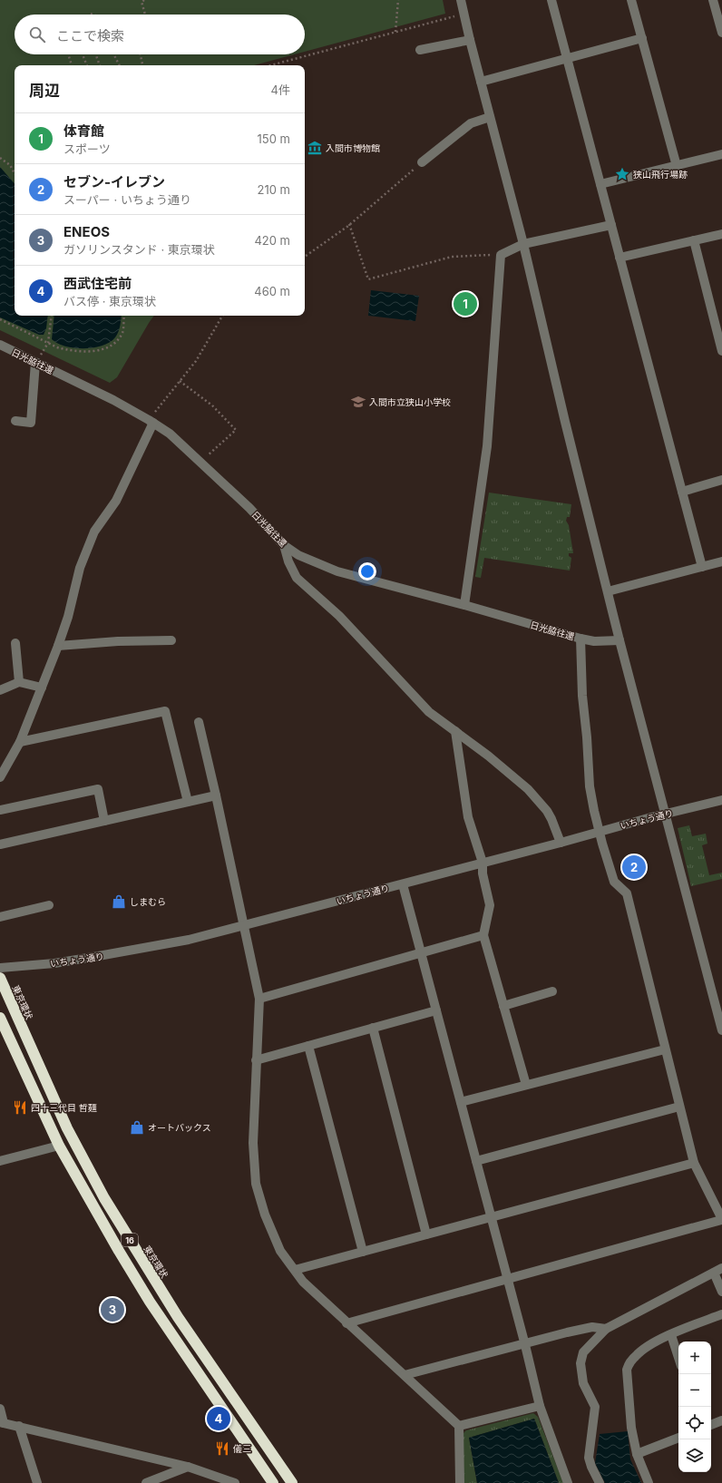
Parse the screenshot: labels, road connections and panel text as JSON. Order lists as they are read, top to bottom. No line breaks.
{"streets":{"highway":["東京環状","16"],"street":["日光脇往還","いちょう通り"]},"places":{"museum":["入間市博物館"],"place":["狭山飛行場跡"],"school or university":["入間市立狭山小学校"],"shop":["しまむら","オートバックス"],"restaurant":["四十三代目 哲麺","儀三"]},"page":{"search":"ここで検索","heading":["周辺","4件"],"list":[{"mark":"1","name":"体育館","note":"スポーツ","value":"150 m"},{"mark":"2","name":"セブン-イレブン","note":"スーパー · いちょう通り","value":"210 m"},{"mark":"3","name":"ENEOS","note":"ガソリンスタンド · 東京環状","value":"420 m"},{"mark":"4","name":"西武住宅前","note":"バス停 · 東京環状","value":"460 m"}],"pins":["1","2","3","4"],"map_buttons":["+","−"]}}
